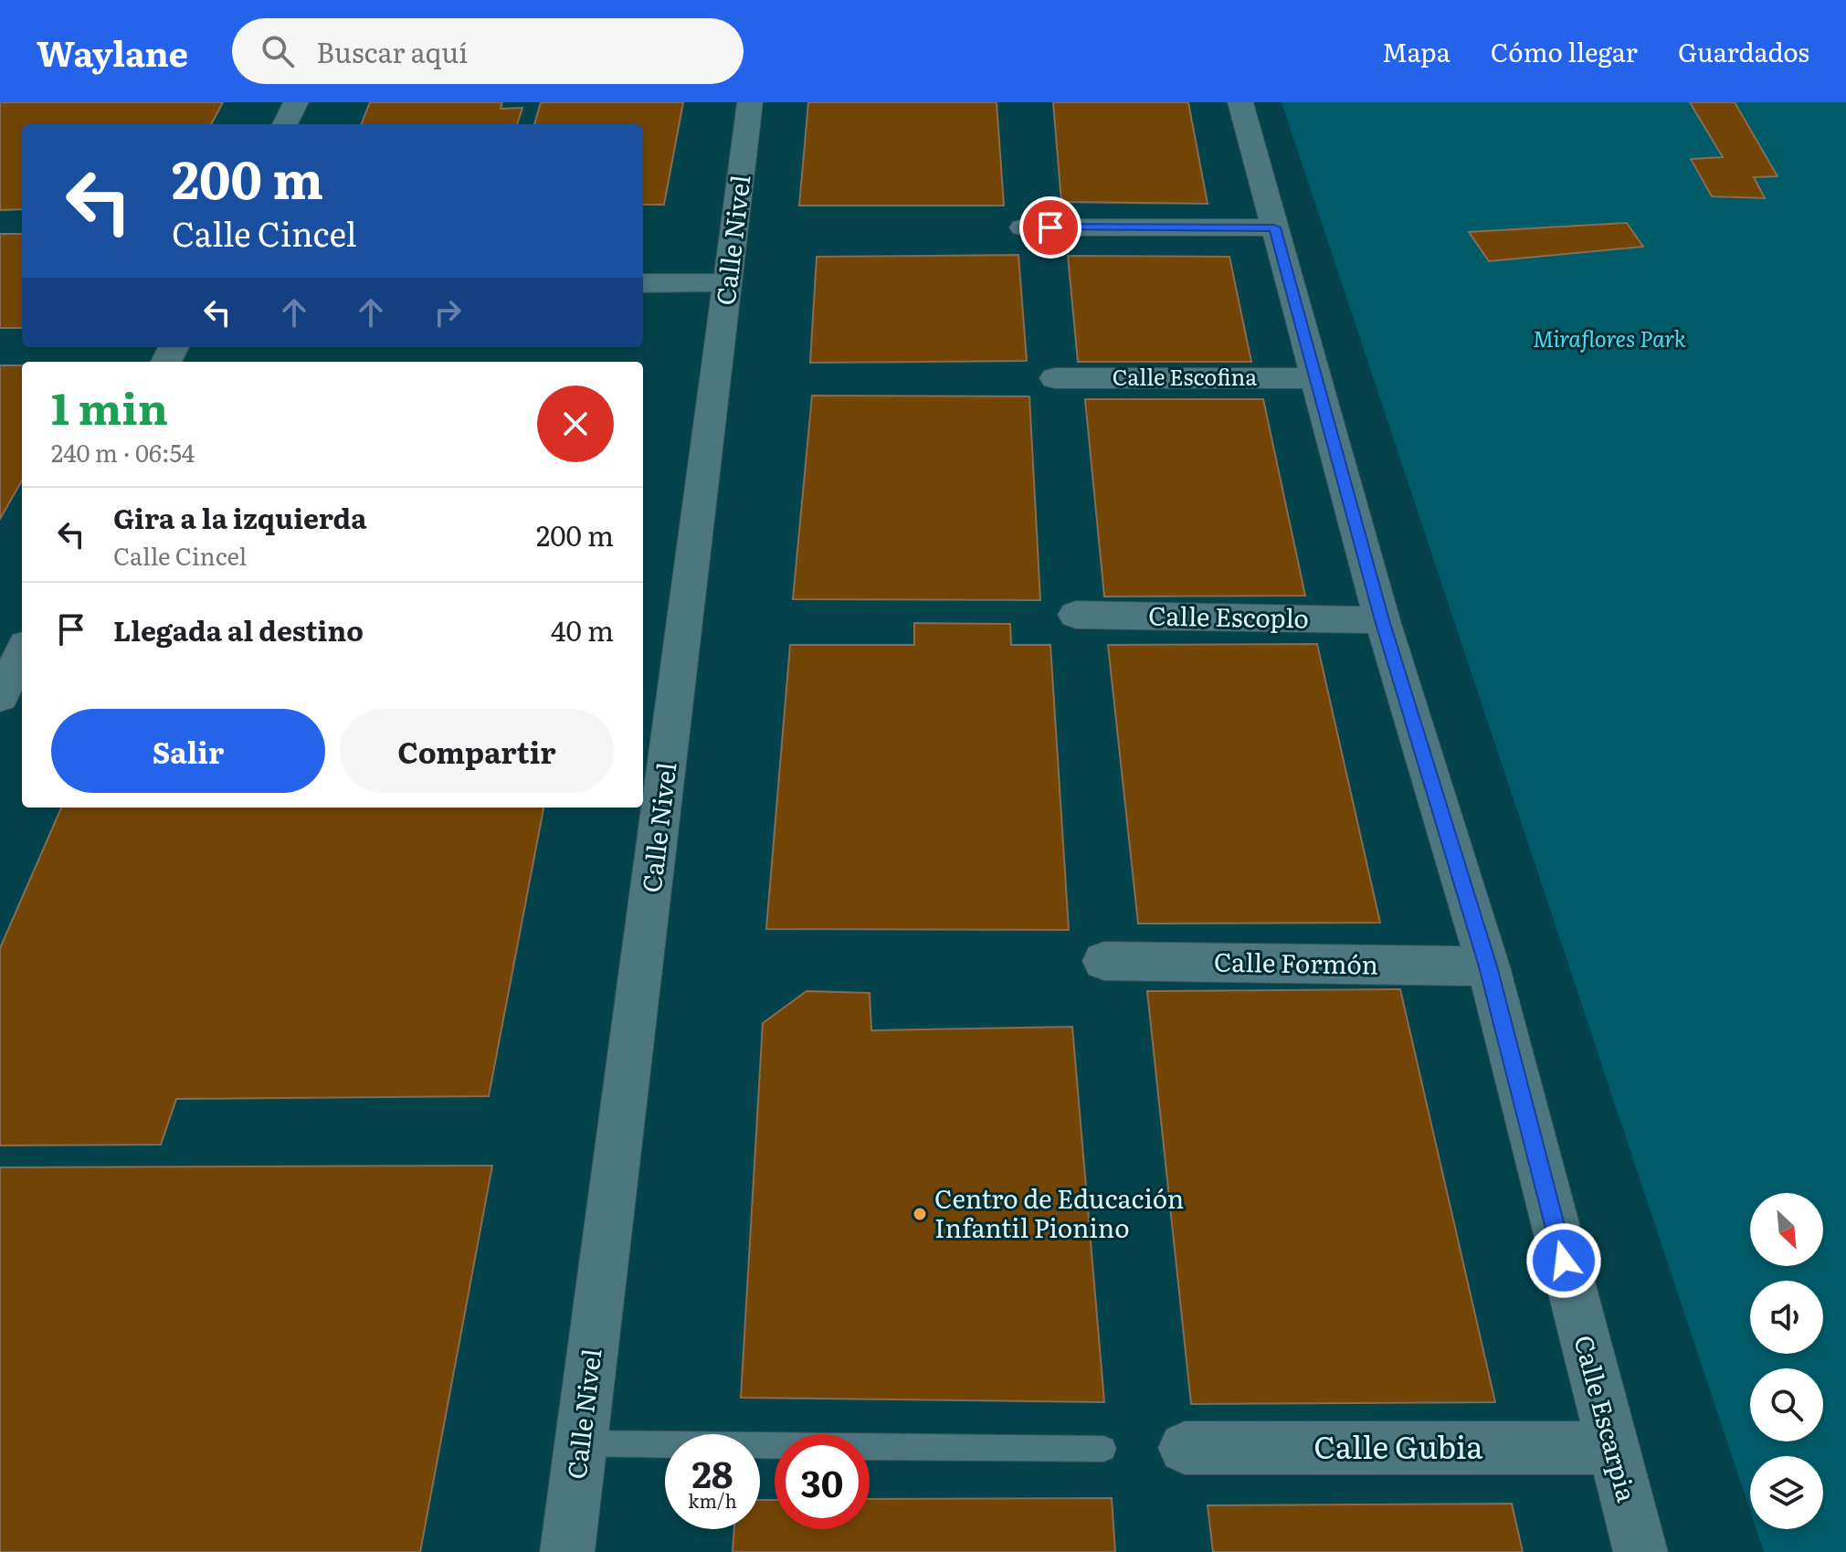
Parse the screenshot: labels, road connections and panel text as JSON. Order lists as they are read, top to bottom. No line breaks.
{"streets":{"street":["Calle Nivel","Calle Escofina","Calle Escoplo","Calle Formón","Calle Escarpia","Calle Gubia"]},"crossings":[["Calle Escofina","Calle Escarpia"],["Calle Escoplo","Calle Escarpia"],["Calle Formón","Calle Escarpia"],["Calle Escarpia","Calle Gubia"]],"parks":["Miraflores Park"],"places":["Centro de Educación Infantil Pionino"],"north":"bottom right","page":{"header":"Waylane","search":"Buscar aquí","nav":["Mapa","Cómo llegar","Guardados"],"turn":["200 m","Calle Cincel"],"heading":["1 min","240 m · 06:54"],"list":[{"name":"Gira a la izquierda","note":"Calle Cincel","value":"200 m"},{"name":"Llegada al destino","value":"40 m"}],"buttons":["Salir","Compartir"],"speed":"28 km/h","limit":"30"}}
